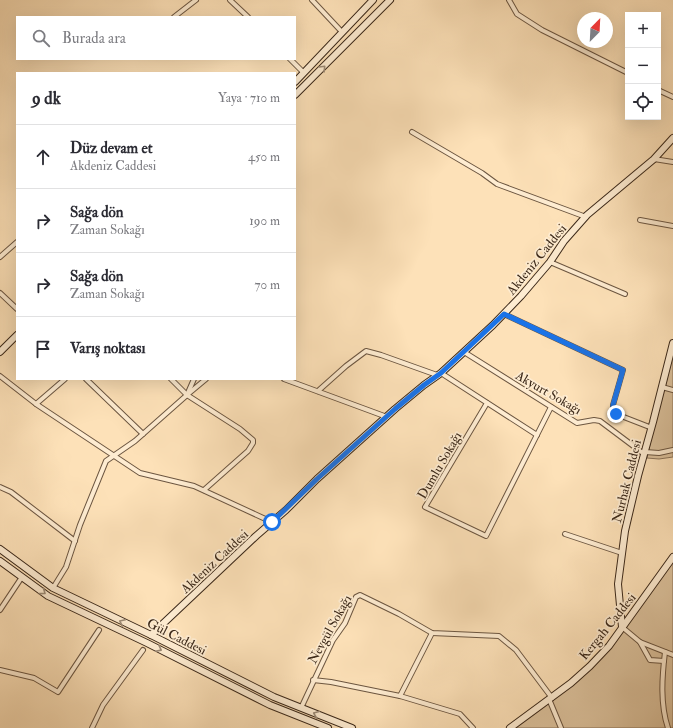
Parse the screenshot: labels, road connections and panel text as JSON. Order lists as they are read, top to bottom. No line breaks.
{"streets":{"street":["Akdeniz Caddesi","Akyurt Sokağı","Dumlu Sokağı","Nurhak Caddesi","Kergah Caddesi","Nevgül Sokağı","Gül Caddesi"]},"crossings":[["Akdeniz Caddesi","Akyurt Sokağı"],["Akdeniz Caddesi","Gül Caddesi"],["Akyurt Sokağı","Dumlu Sokağı"],["Akyurt Sokağı","Nurhak Caddesi"],["Nurhak Caddesi","Kergah Caddesi"],["Kergah Caddesi","Nevgül Sokağı"],["Nevgül Sokağı","Gül Caddesi"]],"north":"top right","page":{"map_buttons":["+","−"],"search":"Burada ara","heading":["9 dk","Yaya · 710 m"],"list":[["Düz devam et","Akdeniz Caddesi","450 m"],["Sağa dön","Zaman Sokağı","190 m"],["Sağa dön","Zaman Sokağı","70 m"],"Varış noktası"]}}
